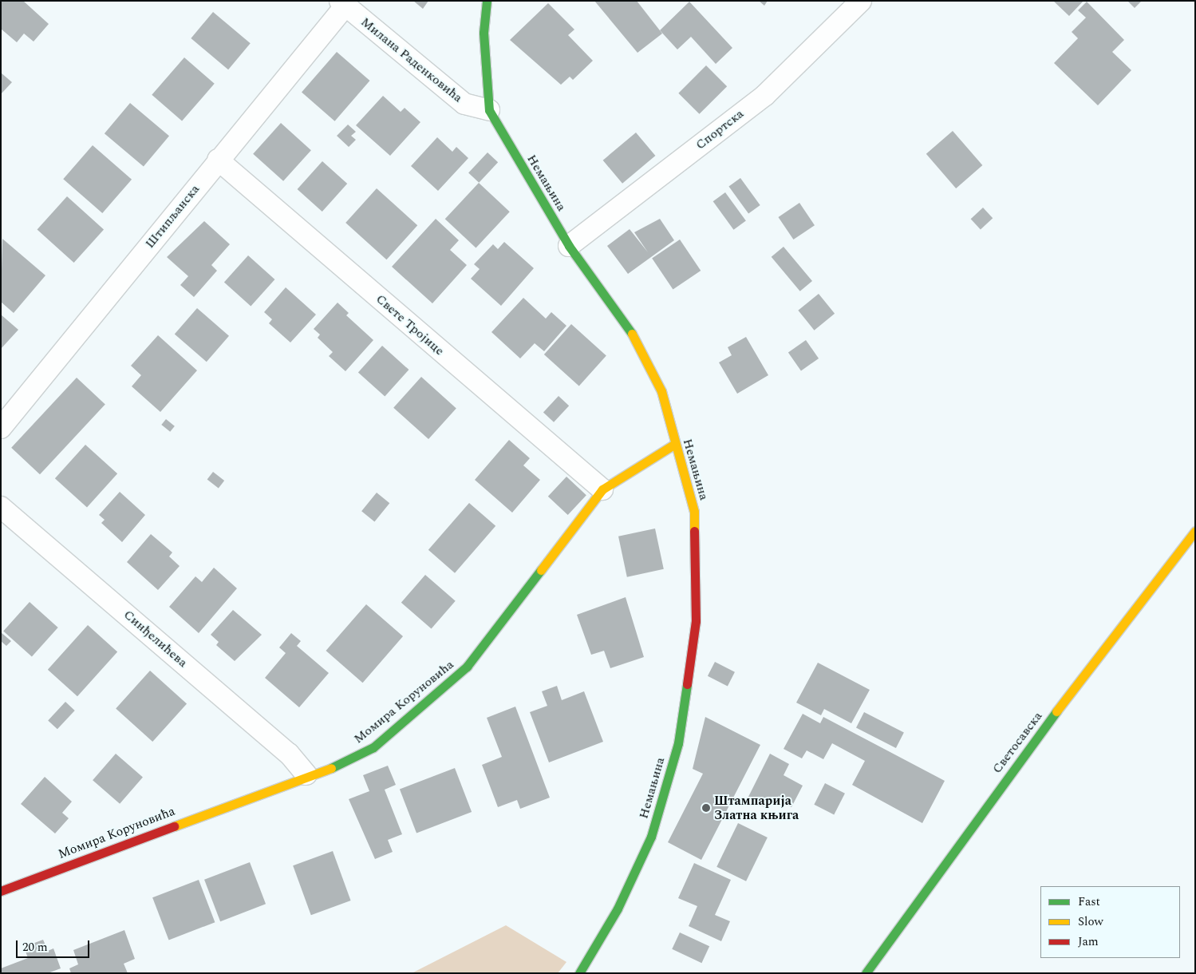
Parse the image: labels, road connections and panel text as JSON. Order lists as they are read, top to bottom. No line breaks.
{"streets":{"street":["Милана Раденковића","Спортска","Немањина","Штипљанска","Свете Тројице","Синђелићева","Момира Коруновића","Светосавска"]},"crossings":[["Милана Раденковића","Немањина"],["Милана Раденковића","Штипљанска"],["Спортска","Немањина"],["Немањина","Момира Коруновића"],["Штипљанска","Свете Тројице"],["Свете Тројице","Момира Коруновића"],["Синђелићева","Момира Коруновића"]],"places":["Штампарија Златна књига"],"legend":["Fast","Slow","Jam"],"scale_bar":"20 m"}
